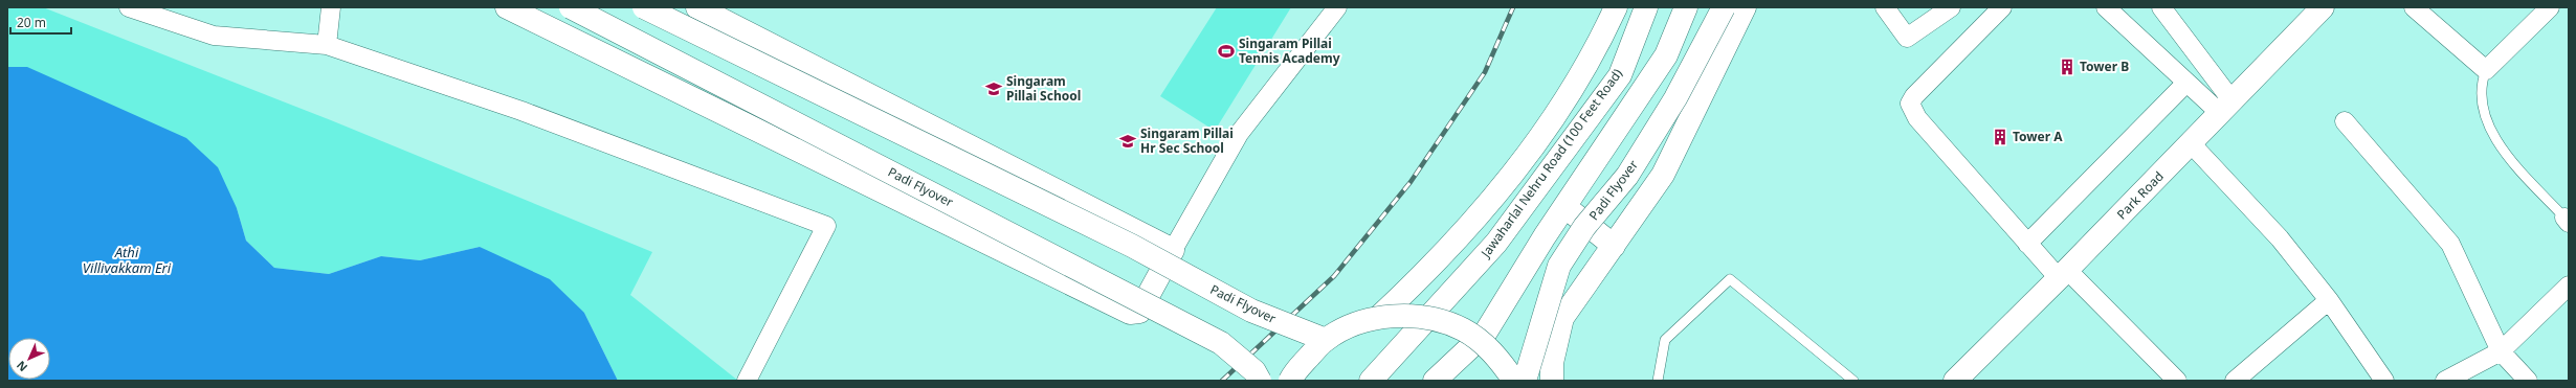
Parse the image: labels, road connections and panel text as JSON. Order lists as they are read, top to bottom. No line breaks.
{"streets":{"main road":["Jawaharlal Nehru Road (100 Feet Road)","Padi Flyover","Park Road"]},"water":["Athi Villivakkam Eri"],"places":{"sports":["Singaram Pillai Tennis Academy"],"building":["Tower B","Tower A"],"school or university":["Singaram Pillai School","Singaram Pillai Hr Sec School"]},"scale_bar":"20 m","north":"bottom left"}
